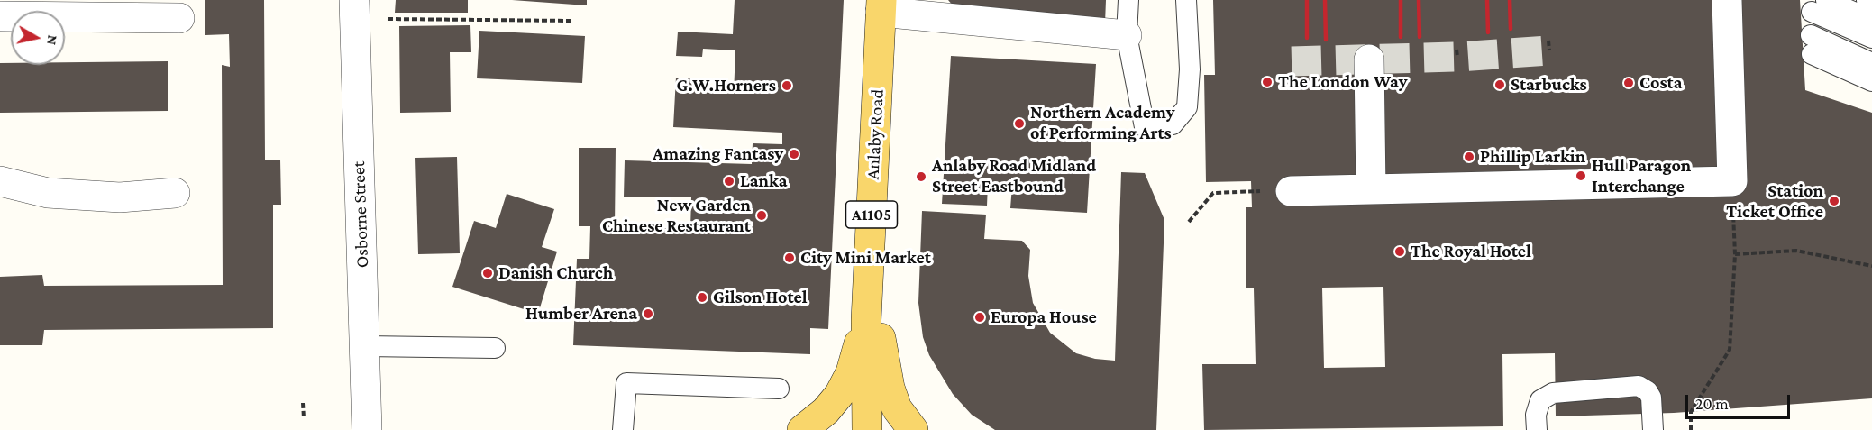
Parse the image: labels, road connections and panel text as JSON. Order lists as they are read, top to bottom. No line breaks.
{"streets":{"main road":["Anlaby Road","A1105"],"street":["Osborne Street"]},"places":["The London Way","Costa","Starbucks","G.W.Horners","Northern Academy of Performing Arts","Amazing Fantasy","Phillip Larkin","Hull Paragon Interchange","Anlaby Road Midland Street Eastbound","Lanka","Station Ticket Office","New Garden Chinese Restaurant","The Royal Hotel","City Mini Market","Danish Church","Gilson Hotel","Humber Arena","Europa House"],"scale_bar":"20 m","north":"right"}
